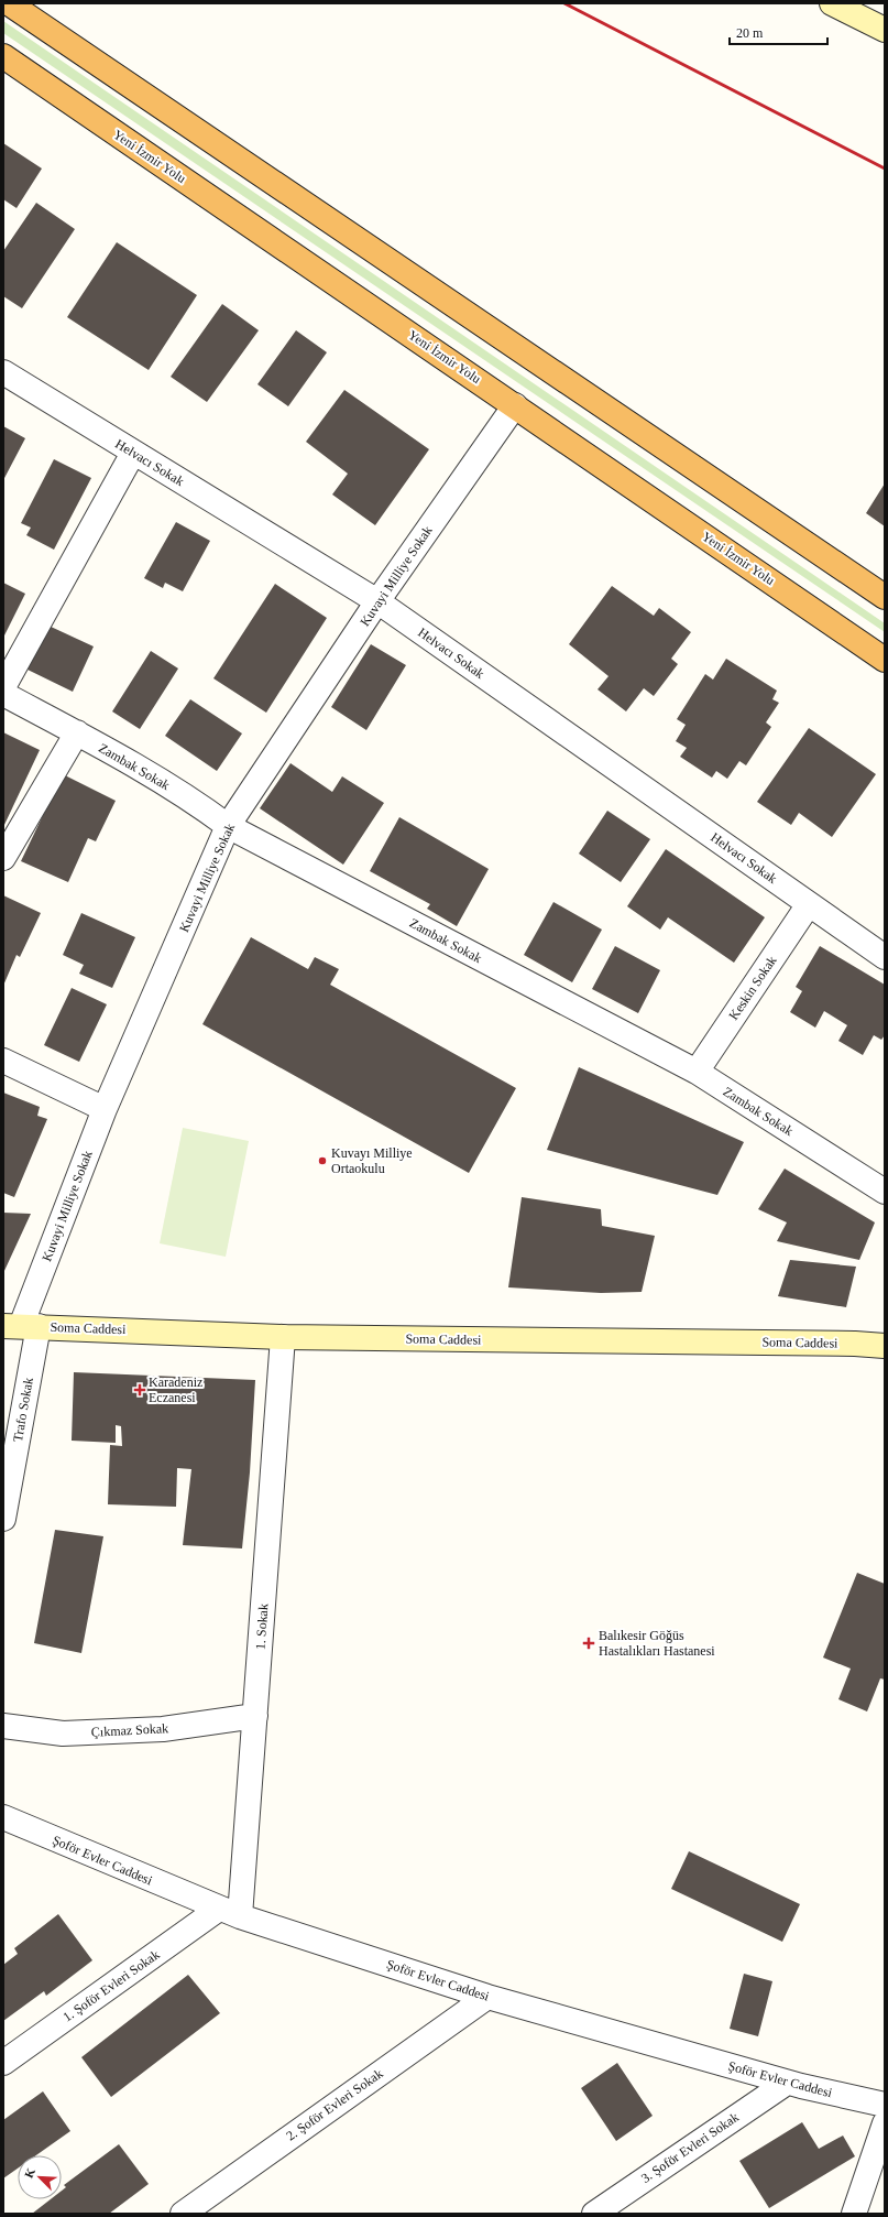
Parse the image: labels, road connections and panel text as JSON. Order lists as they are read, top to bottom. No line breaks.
{"streets":{"highway":["Yeni İzmir Yolu"],"main road":["Soma Caddesi"],"street":["Helvacı Sokak","Kuvayi Milliye Sokak","Zambak Sokak","Keskin Sokak","Trafo Sokak","1. Sokak","Çıkmaz Sokak","Şoför Evler Caddesi","1. Şoför Evleri Sokak","2. Şoför Evleri Sokak","3. Şoför Evleri Sokak"]},"crossings":[["Yeni İzmir Yolu","Kuvayi Milliye Sokak"],["Helvacı Sokak","Kuvayi Milliye Sokak"],["Helvacı Sokak","Keskin Sokak"],["Kuvayi Milliye Sokak","Zambak Sokak"],["Kuvayi Milliye Sokak","Soma Caddesi"],["Kuvayi Milliye Sokak","Trafo Sokak"],["Zambak Sokak","Keskin Sokak"],["Soma Caddesi","Trafo Sokak"],["Soma Caddesi","1. Sokak"],["1. Sokak","Çıkmaz Sokak"],["1. Sokak","Şoför Evler Caddesi"],["1. Sokak","1. Şoför Evleri Sokak"],["Şoför Evler Caddesi","1. Şoför Evleri Sokak"],["Şoför Evler Caddesi","2. Şoför Evleri Sokak"],["Şoför Evler Caddesi","3. Şoför Evleri Sokak"]],"places":{"other":["Kuvayı Milliye Ortaokulu"],"health":["Karadeniz Eczanesi","Balıkesir Göğüs Hastalıkları Hastanesi"]},"scale_bar":"20 m","north":"top left"}
